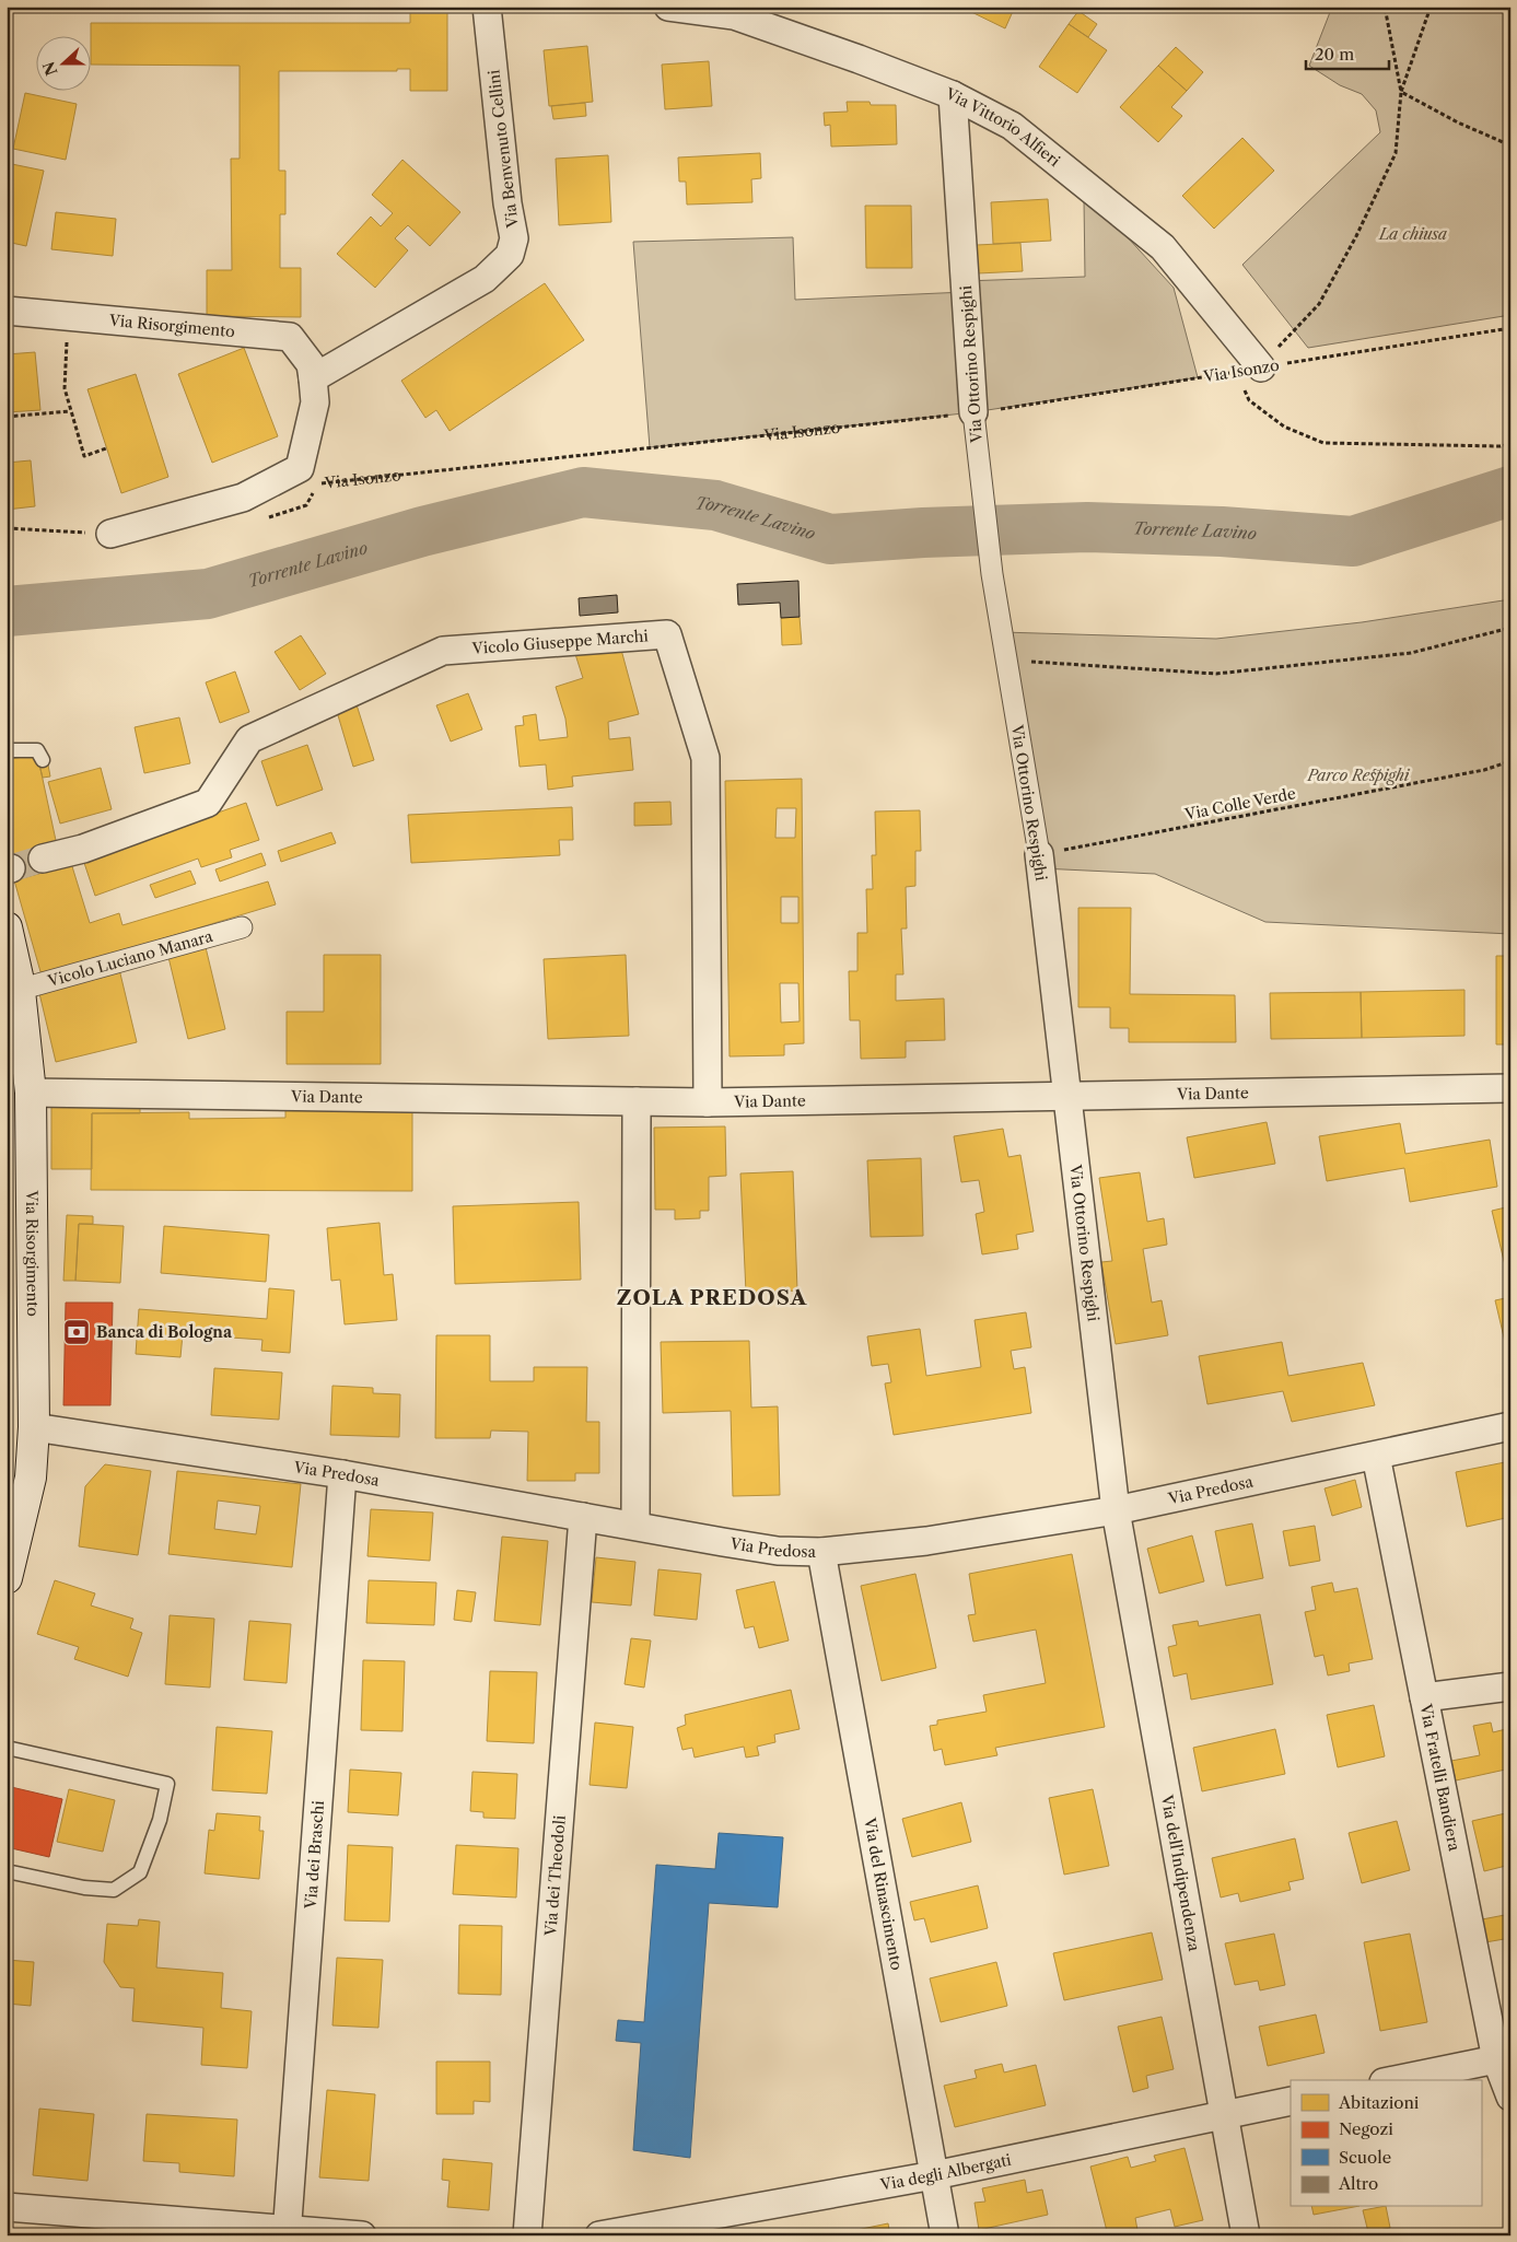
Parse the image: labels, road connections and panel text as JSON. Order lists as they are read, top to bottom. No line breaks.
{"streets":{"main road":["Via Risorgimento"],"street":["Via Vittorio Alfieri","Via Benvenuto Cellini","Via Ottorino Respighi","Vicolo Giuseppe Marchi","Vicolo Luciano Manara","Via Dante","Via Predosa","Via Fratelli Bandiera","Via dei Braschi","Via dell'Indipendenza","Via dei Theodoli","Via del Rinascimento","Via degli Albergati"],"path":["Via Isonzo","Via Colle Verde"]},"crossings":[["Via Vittorio Alfieri","Via Ottorino Respighi"],["Via Vittorio Alfieri","Via Isonzo"],["Via Benvenuto Cellini","Via Risorgimento"],["Via Risorgimento","Vicolo Luciano Manara"],["Via Risorgimento","Via Dante"],["Via Risorgimento","Via Predosa"],["Via Ottorino Respighi","Via Isonzo"],["Via Ottorino Respighi","Via Colle Verde"],["Via Ottorino Respighi","Via Dante"],["Via Ottorino Respighi","Via Predosa"],["Via Ottorino Respighi","Via dell'Indipendenza"],["Vicolo Giuseppe Marchi","Via Dante"],["Via Predosa","Via Fratelli Bandiera"],["Via Predosa","Via dei Braschi"],["Via Predosa","Via dell'Indipendenza"],["Via Predosa","Via dei Theodoli"],["Via Predosa","Via del Rinascimento"],["Via dell'Indipendenza","Via degli Albergati"],["Via del Rinascimento","Via degli Albergati"]],"districts":["ZOLA PREDOSA"],"water":["Torrente Lavino"],"parks":["La chiusa","Parco Respighi"],"places":{"bank":["Banca di Bologna"]},"legend":["Abitazioni","Negozi","Scuole","Altro"],"scale_bar":"20 m","north":"left"}
